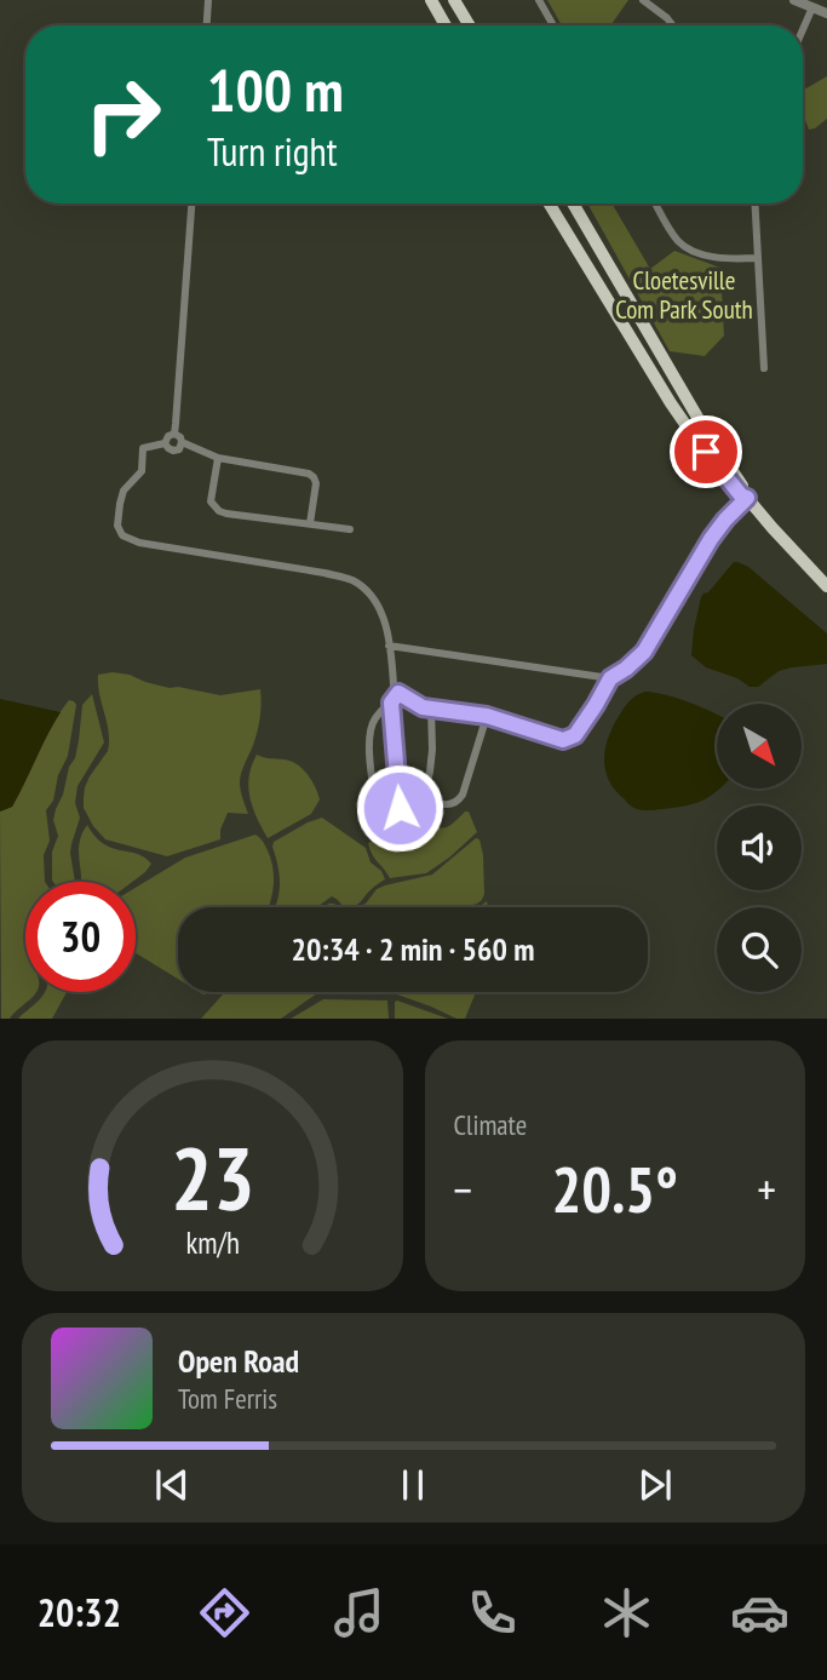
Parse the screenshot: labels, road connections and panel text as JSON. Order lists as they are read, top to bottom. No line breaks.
{"parks":["Cloetesville Com Park South"],"north":"bottom right","page":{"turn":["100 m","Turn right"],"limit":"30","trip":"20:34 · 2 min · 560 m","tile":"Climate","heat":["−","20.5°","+"],"song":["Open Road","Tom Ferris"],"tabs":"20:32","gauge":["23","km/h"]}}
